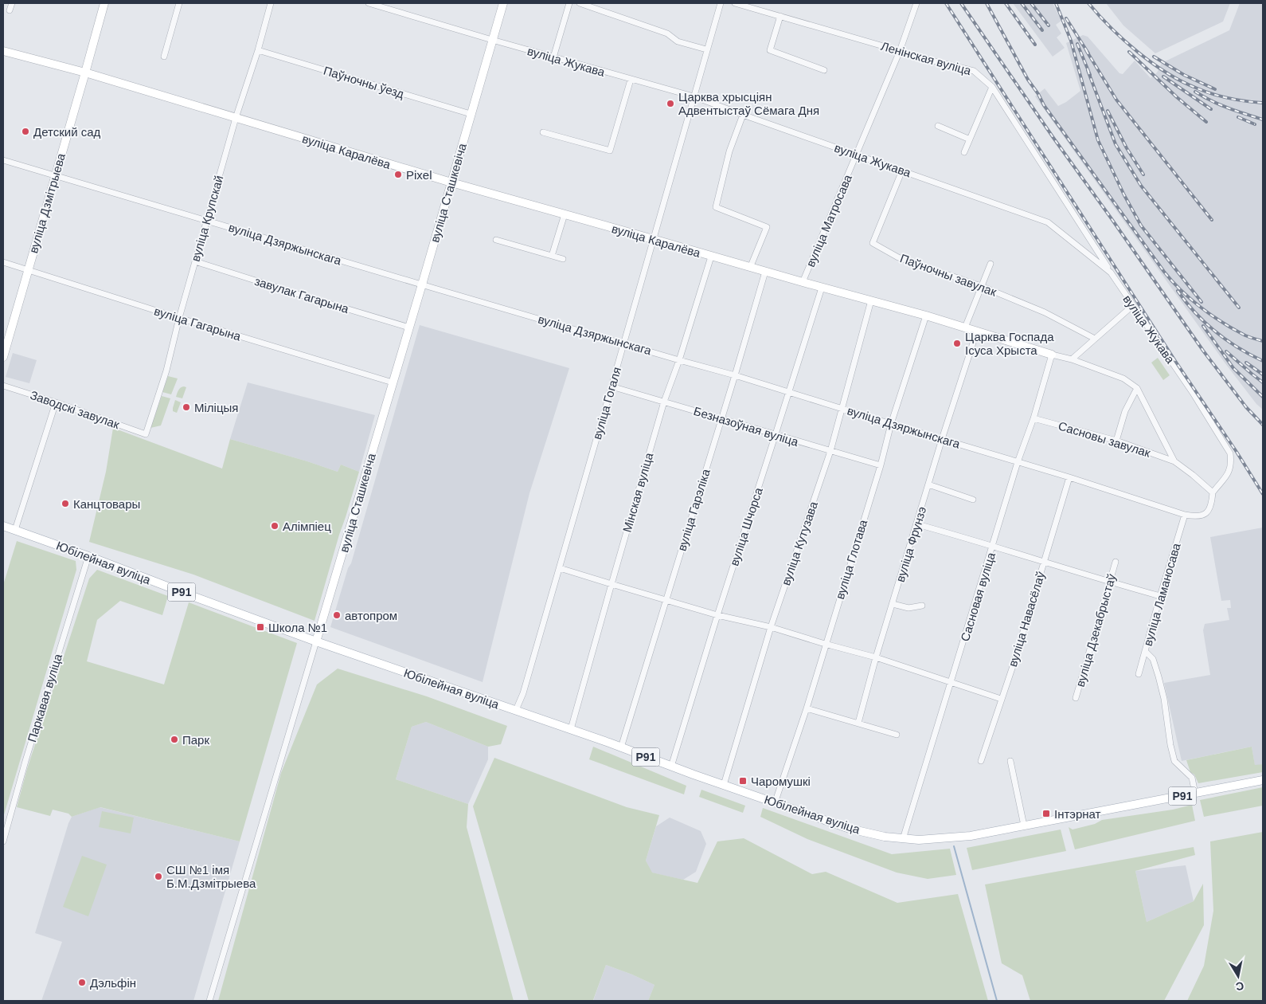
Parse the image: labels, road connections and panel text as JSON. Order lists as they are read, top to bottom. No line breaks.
{"streets":{"main road":["вуліца Каралёва","вуліца Сташкевіча","вуліца Дзмітрыева","Юбілейная вуліца","Р91"],"street":["Ленінская вуліца","вуліца Жукава","Паўночны ўезд","вуліца Крупскай","вуліца Матросава","вуліца Дзяржынскага","Паўночны завулак","завулак Гагарына","вуліца Гагарына","вуліца Гогаля","Заводскі завулак","Безназоўная вуліца","Сасновы завулак","Мінская вуліца","вуліца Гарэліка","вуліца Шчорса","вуліца Кутузава","вуліца Фрунзэ","вуліца Глотава","вуліца Ламаносава","Сасновая вуліца","вуліца Навасёлаў","вуліца Дзекабрыстаў","Паркавая вуліца"]},"crossings":[["Ленінская вуліца","вуліца Жукава"],["Ленінская вуліца","вуліца Матросава"],["вуліца Жукава","вуліца Каралёва"],["вуліца Жукава","вуліца Сташкевіча"],["вуліца Жукава","вуліца Матросава"],["вуліца Жукава","Паўночны завулак"],["вуліца Жукава","вуліца Гогаля"],["Паўночны ўезд","вуліца Сташкевіча"],["Паўночны ўезд","вуліца Крупскай"],["вуліца Каралёва","вуліца Сташкевіча"],["вуліца Каралёва","вуліца Дзмітрыева"],["вуліца Каралёва","вуліца Крупскай"],["вуліца Каралёва","вуліца Матросава"],["вуліца Каралёва","вуліца Гогаля"],["вуліца Каралёва","Сасновы завулак"],["вуліца Каралёва","Мінская вуліца"],["вуліца Каралёва","вуліца Гарэліка"],["вуліца Каралёва","вуліца Шчорса"],["вуліца Каралёва","вуліца Кутузава"],["вуліца Каралёва","вуліца Фрунзэ"],["вуліца Каралёва","вуліца Глотава"],["вуліца Каралёва","Сасновая вуліца"],["вуліца Сташкевіча","вуліца Дзяржынскага"],["вуліца Сташкевіча","завулак Гагарына"],["вуліца Сташкевіча","вуліца Гагарына"],["вуліца Сташкевіча","Юбілейная вуліца"],["вуліца Дзмітрыева","вуліца Дзяржынскага"],["вуліца Дзмітрыева","вуліца Гагарына"],["вуліца Крупскай","вуліца Дзяржынскага"],["вуліца Крупскай","завулак Гагарына"],["вуліца Крупскай","вуліца Гагарына"],["вуліца Крупскай","Заводскі завулак"],["вуліца Дзяржынскага","вуліца Гогаля"],["вуліца Дзяржынскага","Мінская вуліца"],["вуліца Дзяржынскага","вуліца Гарэліка"],["вуліца Дзяржынскага","вуліца Шчорса"],["вуліца Дзяржынскага","вуліца Кутузава"],["вуліца Дзяржынскага","вуліца Фрунзэ"],["вуліца Дзяржынскага","вуліца Глотава"],["вуліца Дзяржынскага","вуліца Ламаносава"],["вуліца Дзяржынскага","Сасновая вуліца"],["вуліца Дзяржынскага","вуліца Навасёлаў"],["вуліца Гогаля","Безназоўная вуліца"],["вуліца Гогаля","Юбілейная вуліца"],["Безназоўная вуліца","Мінская вуліца"],["Безназоўная вуліца","вуліца Гарэліка"],["Безназоўная вуліца","вуліца Шчорса"],["Безназоўная вуліца","вуліца Кутузава"],["Безназоўная вуліца","вуліца Глотава"],["Сасновы завулак","Сасновая вуліца"],["Мінская вуліца","Юбілейная вуліца"],["вуліца Гарэліка","Юбілейная вуліца"],["вуліца Шчорса","Юбілейная вуліца"],["вуліца Кутузава","Юбілейная вуліца"],["вуліца Глотава","Юбілейная вуліца"],["Юбілейная вуліца","Р91"],["Юбілейная вуліца","Сасновая вуліца"],["Юбілейная вуліца","Паркавая вуліца"],["Р91","Сасновая вуліца"]],"places":{"other":["Царква хрысціян Адвентыстаў Сёмага Дня","Детский сад","Pixel","Царква Госпада Ісуса Хрыста","Міліцыя","Канцтовары","Алімпіец","автопром","Парк","СШ №1 імя Б.М.Дзмітрыева","Дэльфін"],"transit":["Школа №1","Чаромушкі","Інтэрнат"]},"north":"bottom"}
